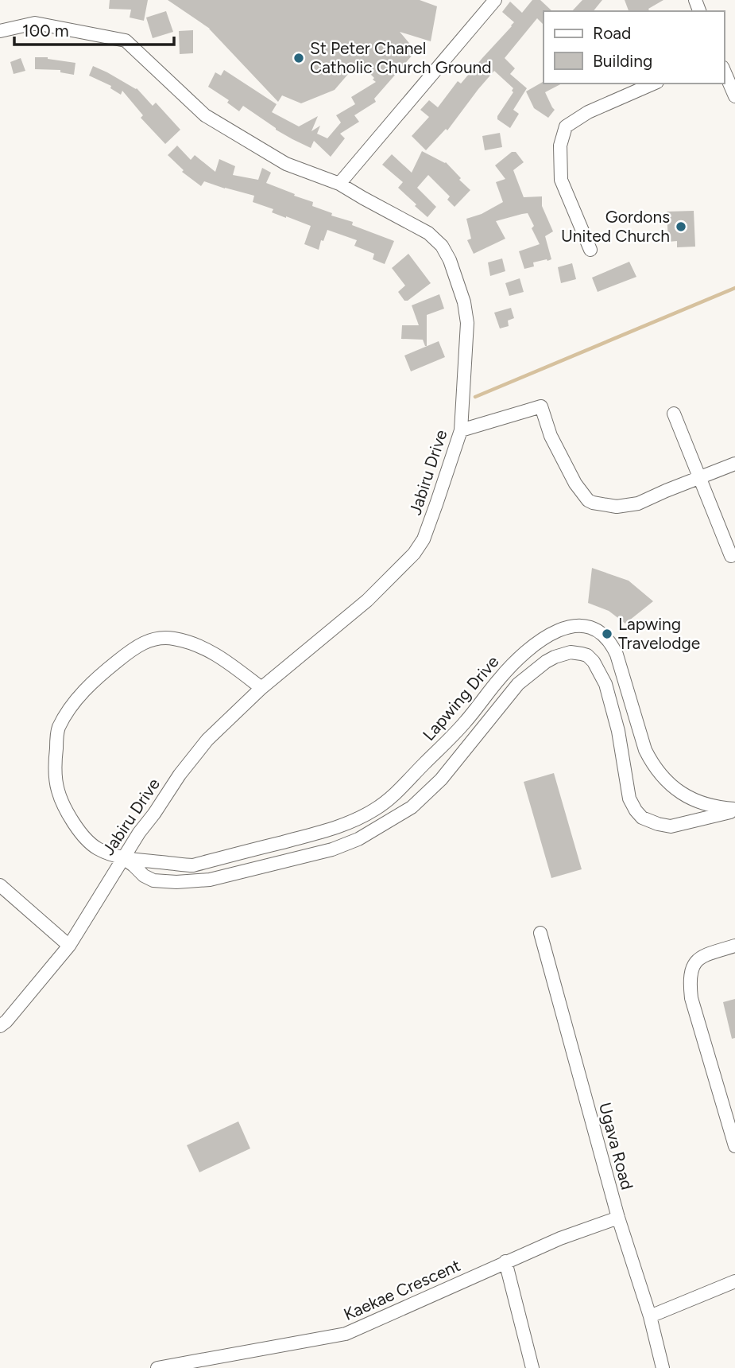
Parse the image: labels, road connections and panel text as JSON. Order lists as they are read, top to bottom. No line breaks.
{"streets":{"street":["Jabiru Drive","Lapwing Drive","Ugava Road","Kaekae Crescent"]},"crossings":[["Jabiru Drive","Lapwing Drive"],["Ugava Road","Kaekae Crescent"]],"places":["St Peter Chanel Catholic Church Ground","Gordons United Church","Lapwing Travelodge"],"legend":["Road","Building"],"scale_bar":"100 m"}
